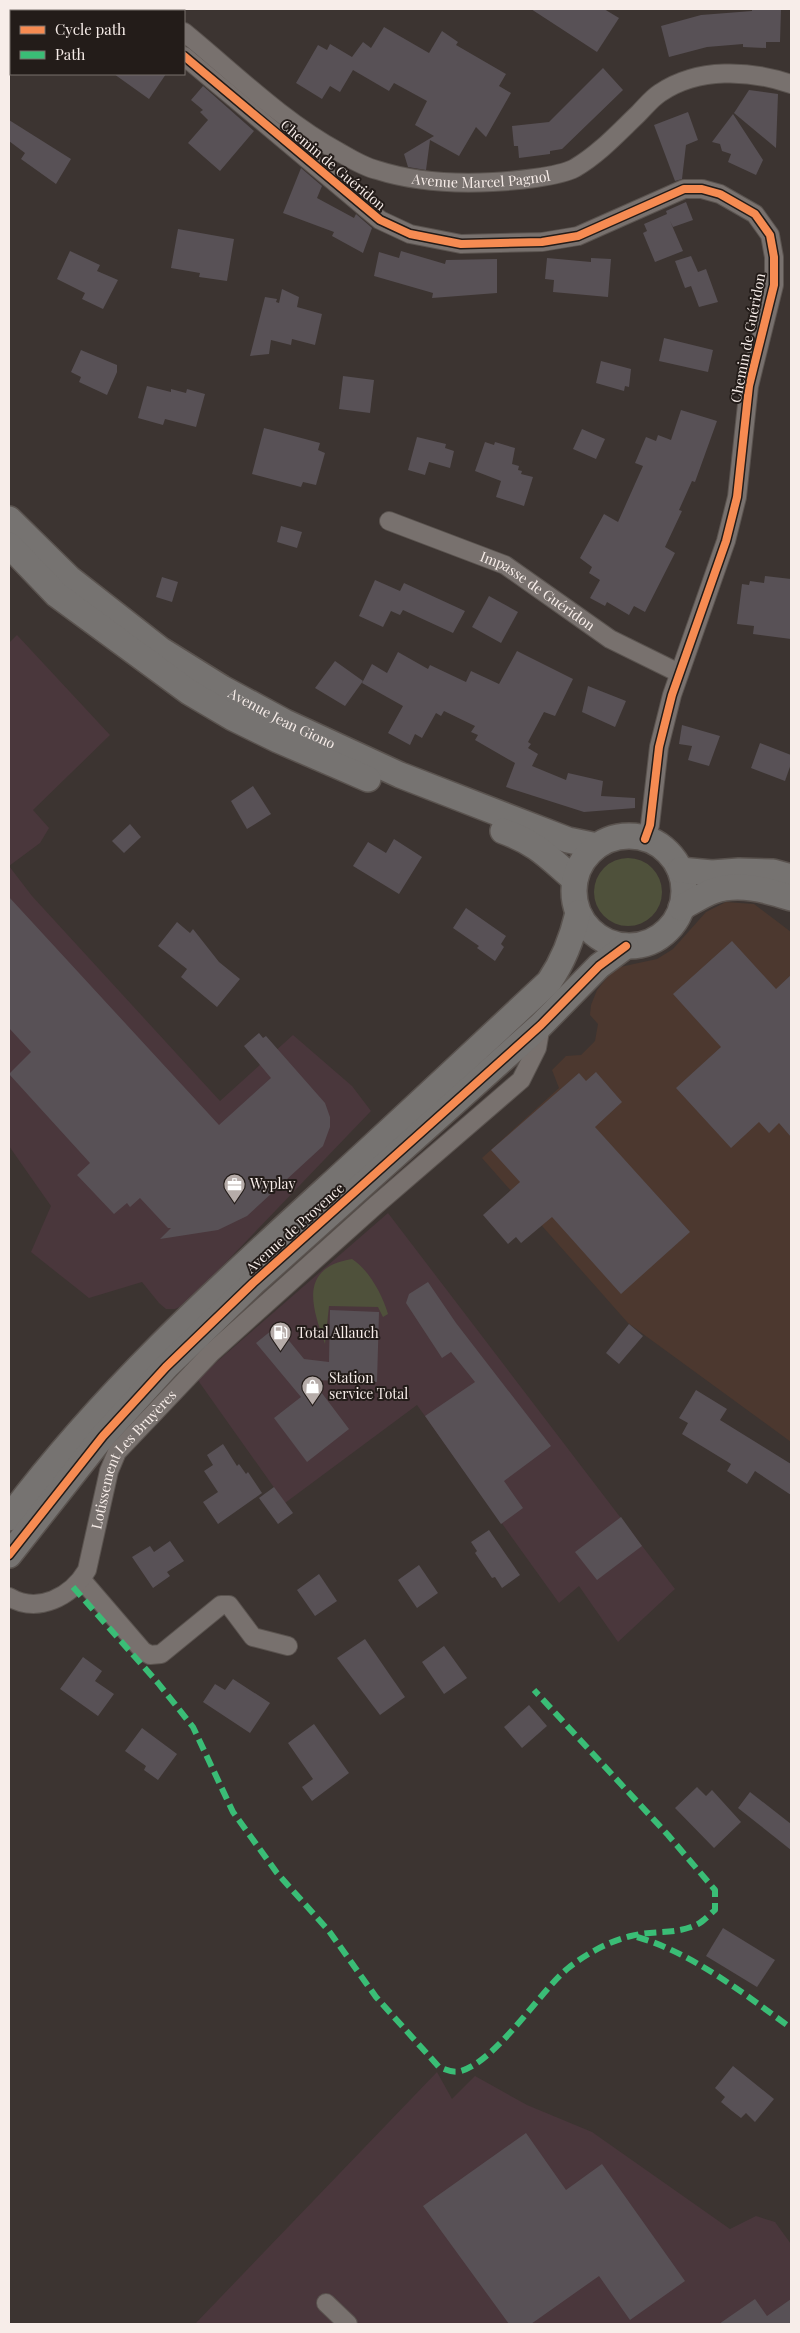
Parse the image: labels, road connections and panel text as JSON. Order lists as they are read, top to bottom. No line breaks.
{"streets":{"main road":["Avenue Jean Giono","Avenue de Provence"],"street":["Chemin de Guéridon","Avenue Marcel Pagnol","Impasse de Guéridon","Lotissement Les Bruyères"]},"crossings":[["Chemin de Guéridon","Impasse de Guéridon"],["Chemin de Guéridon","Avenue Jean Giono"],["Chemin de Guéridon","Avenue de Provence"],["Avenue Jean Giono","Avenue de Provence"],["Avenue de Provence","Lotissement Les Bruyères"]],"places":{"office":["Wyplay"],"fuel station":["Total Allauch"],"shop":["Station service Total"]},"legend":["Cycle path","Path"]}
